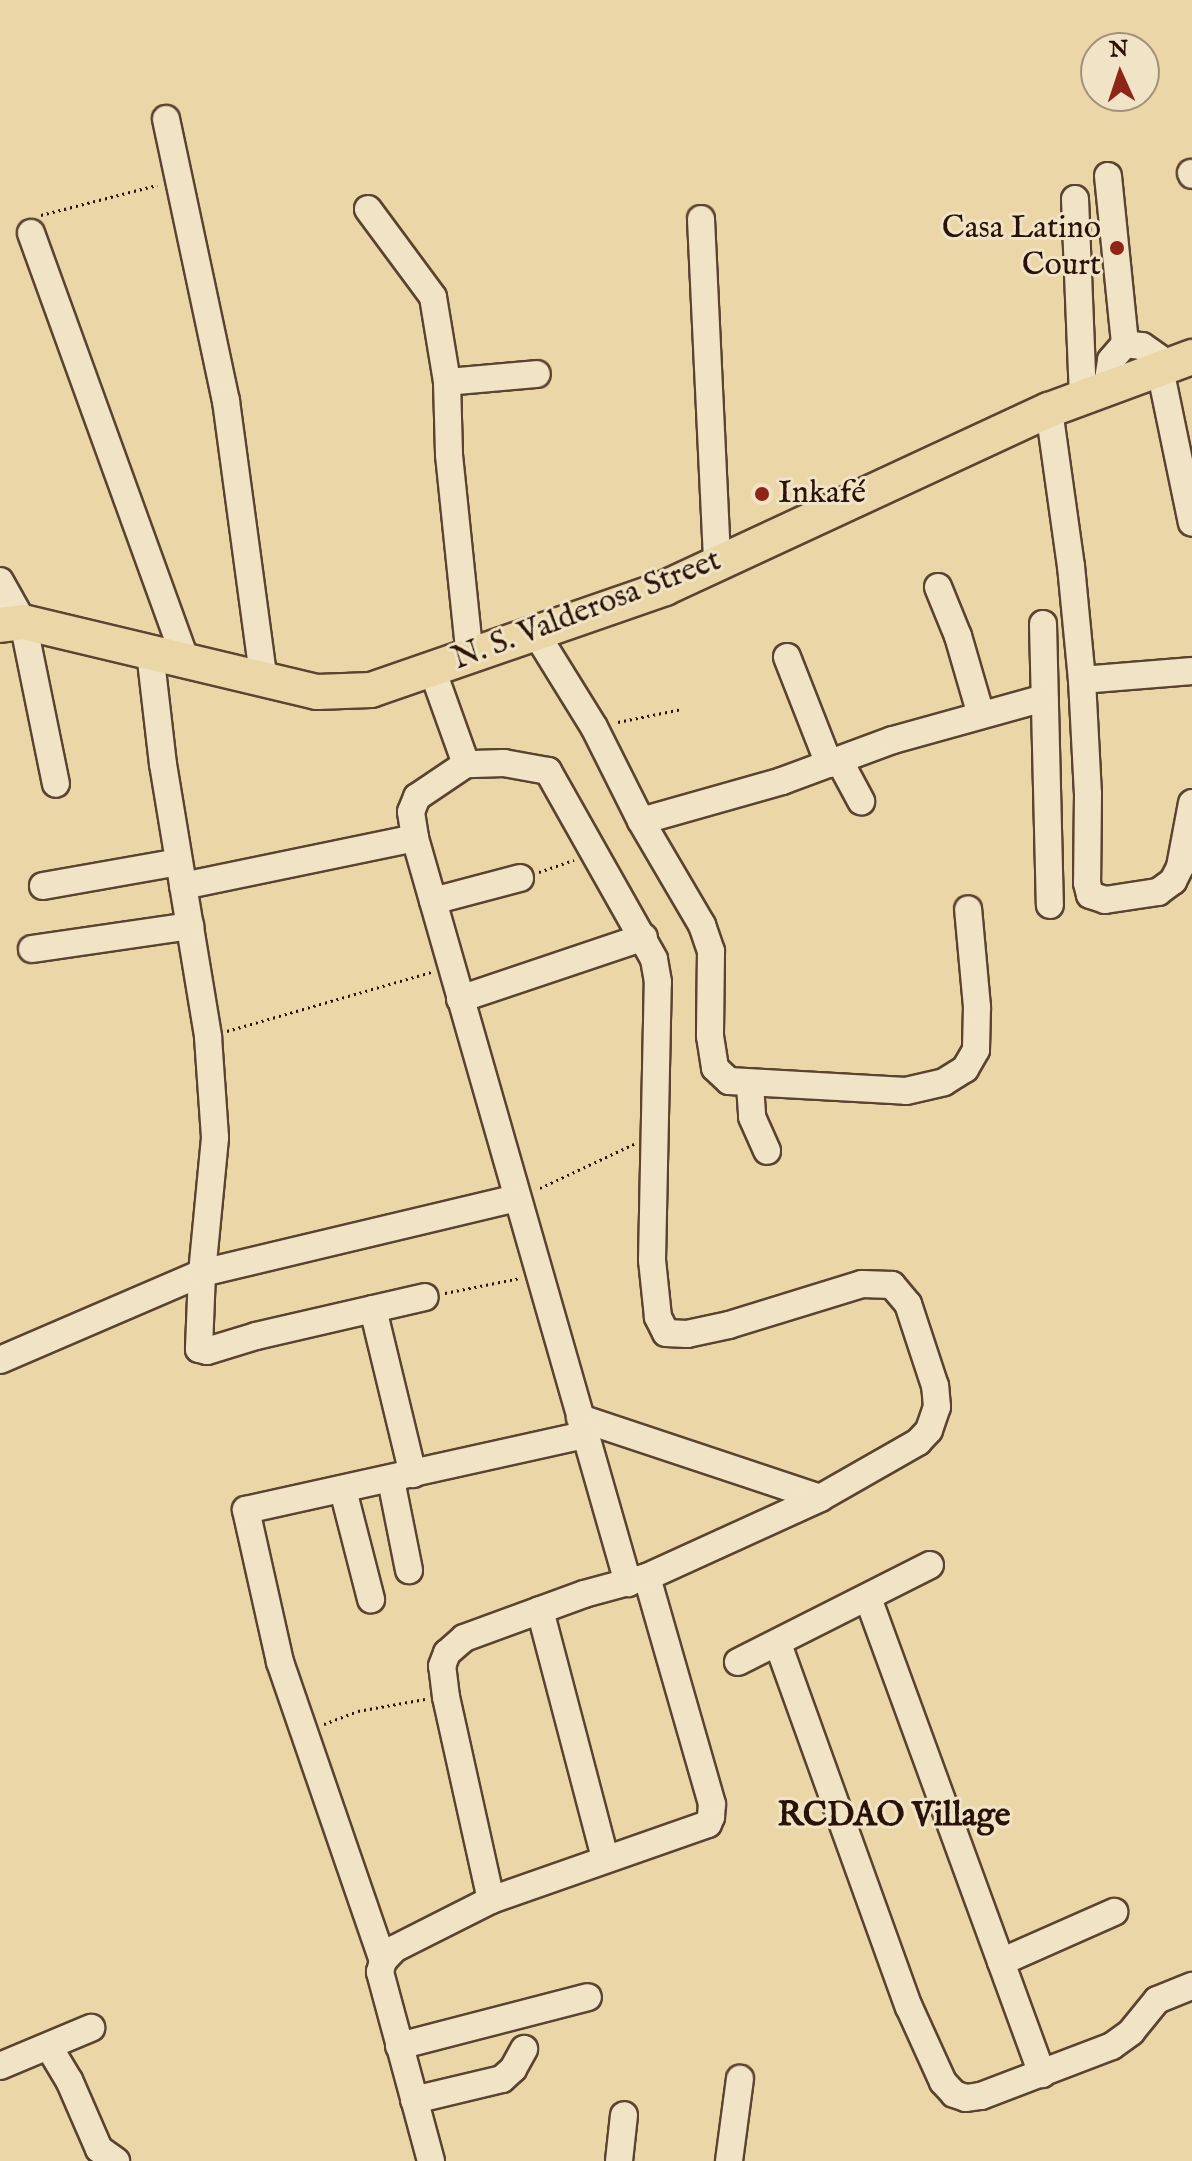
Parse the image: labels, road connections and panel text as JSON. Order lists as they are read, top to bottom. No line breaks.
{"streets":{"main road":["N. S. Valderosa Street"]},"districts":["RCDAO Village"],"places":["Casa Latino Court","Inkafé"],"north":"top"}
